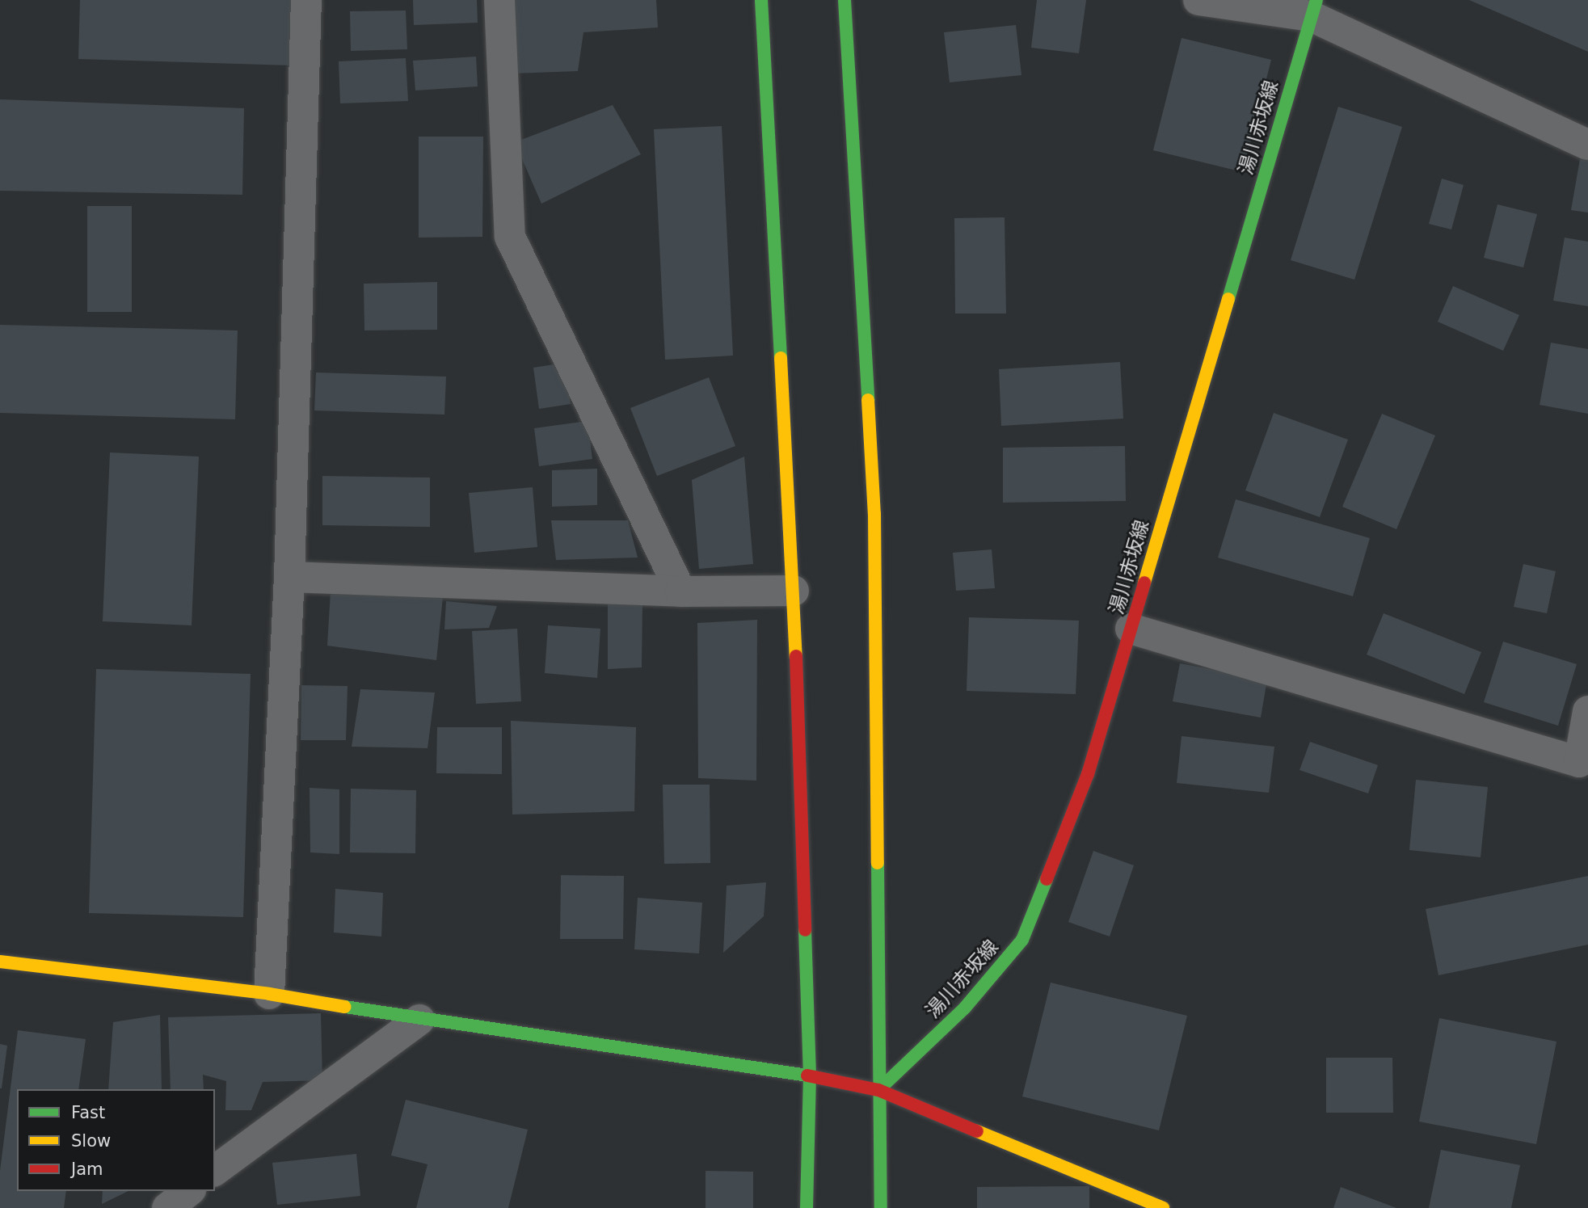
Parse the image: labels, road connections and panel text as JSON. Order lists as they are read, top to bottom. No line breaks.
{"streets":{"street":["湯川赤坂線"]},"legend":["Fast","Slow","Jam"]}
